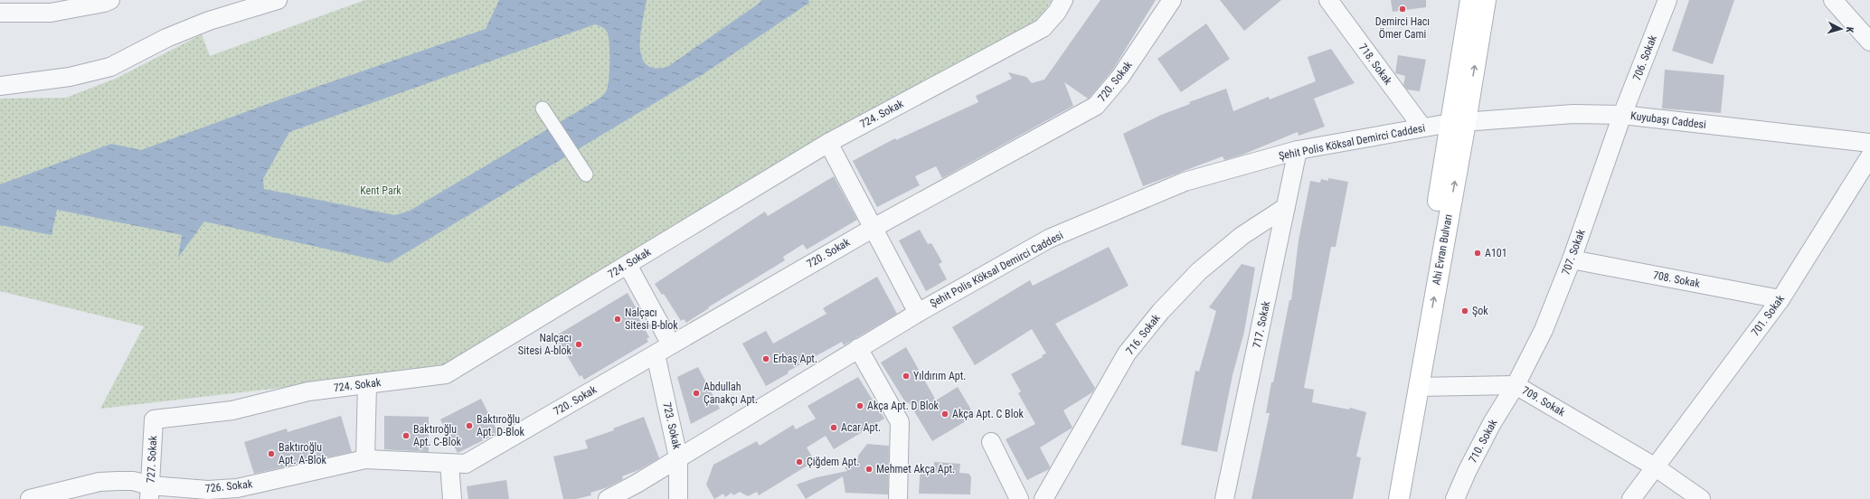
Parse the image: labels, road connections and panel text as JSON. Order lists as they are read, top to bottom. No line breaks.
{"streets":{"main road":["Ahi Evran Bulvarı"],"street":["706. Sokak","718. Sokak","720. Sokak","724. Sokak","Kuyubaşı Caddesi","Şehit Polis Köksal Demirci Caddesi","707. Sokak","708. Sokak","701. Sokak","717. Sokak","716. Sokak","709. Sokak","723. Sokak","710. Sokak","727. Sokak","726. Sokak"]},"crossings":[["706. Sokak","Kuyubaşı Caddesi"],["706. Sokak","707. Sokak"],["718. Sokak","Şehit Polis Köksal Demirci Caddesi"],["720. Sokak","723. Sokak"],["720. Sokak","726. Sokak"],["724. Sokak","727. Sokak"],["Kuyubaşı Caddesi","Şehit Polis Köksal Demirci Caddesi"],["Kuyubaşı Caddesi","Ahi Evran Bulvarı"],["Kuyubaşı Caddesi","707. Sokak"],["Şehit Polis Köksal Demirci Caddesi","Ahi Evran Bulvarı"],["Şehit Polis Köksal Demirci Caddesi","717. Sokak"],["Şehit Polis Köksal Demirci Caddesi","723. Sokak"],["Ahi Evran Bulvarı","709. Sokak"],["707. Sokak","708. Sokak"],["707. Sokak","709. Sokak"],["707. Sokak","710. Sokak"],["708. Sokak","701. Sokak"],["701. Sokak","709. Sokak"],["717. Sokak","716. Sokak"],["709. Sokak","710. Sokak"],["727. Sokak","726. Sokak"]],"parks":["Kent Park"],"places":["Demirci Hacı Ömer Cami","A101","Şok","Nalçacı Sitesi B-blok","Nalçacı Sitesi A-blok","Erbaş Apt.","Yıldırım Apt.","Abdullah Çanakçı Apt.","Akça Apt. D Blok","Akça Apt. C Blok","Baktıroğlu Apt. D-Blok","Acar Apt.","Baktıroğlu Apt. C-Blok","Baktıroğlu Apt. A-Blok","Çiğdem Apt.","Mehmet Akça Apt."],"north":"right"}
